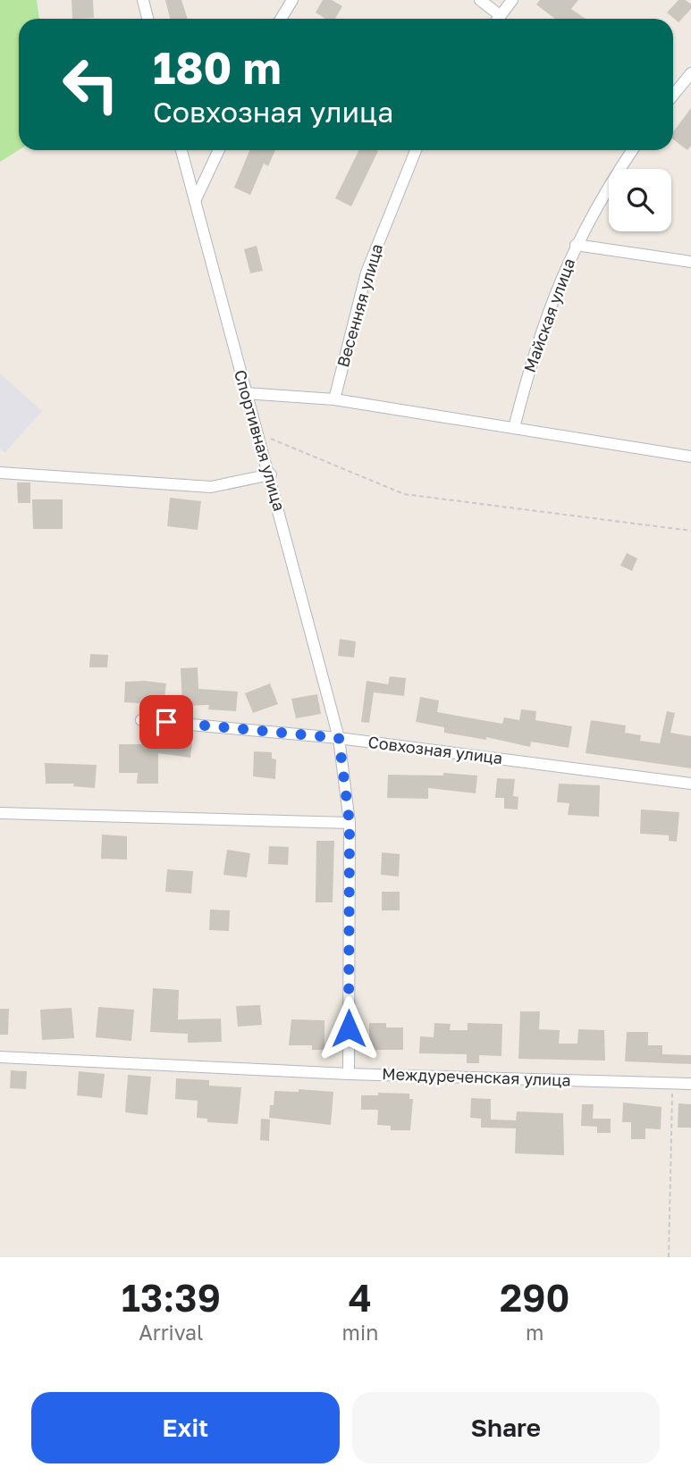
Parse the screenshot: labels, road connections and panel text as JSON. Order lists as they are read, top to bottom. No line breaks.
{"streets":{"street":["Весенняя улица","Майская улица","Спортивная улица","Совхозная улица","Междуреченская улица"]},"crossings":[["Спортивная улица","Совхозная улица"],["Спортивная улица","Междуреченская улица"]],"page":{"turn":["180 m","Совхозная улица"],"eta":["13:39","Arrival","4","min","290","m"],"buttons":["Exit","Share"]}}
